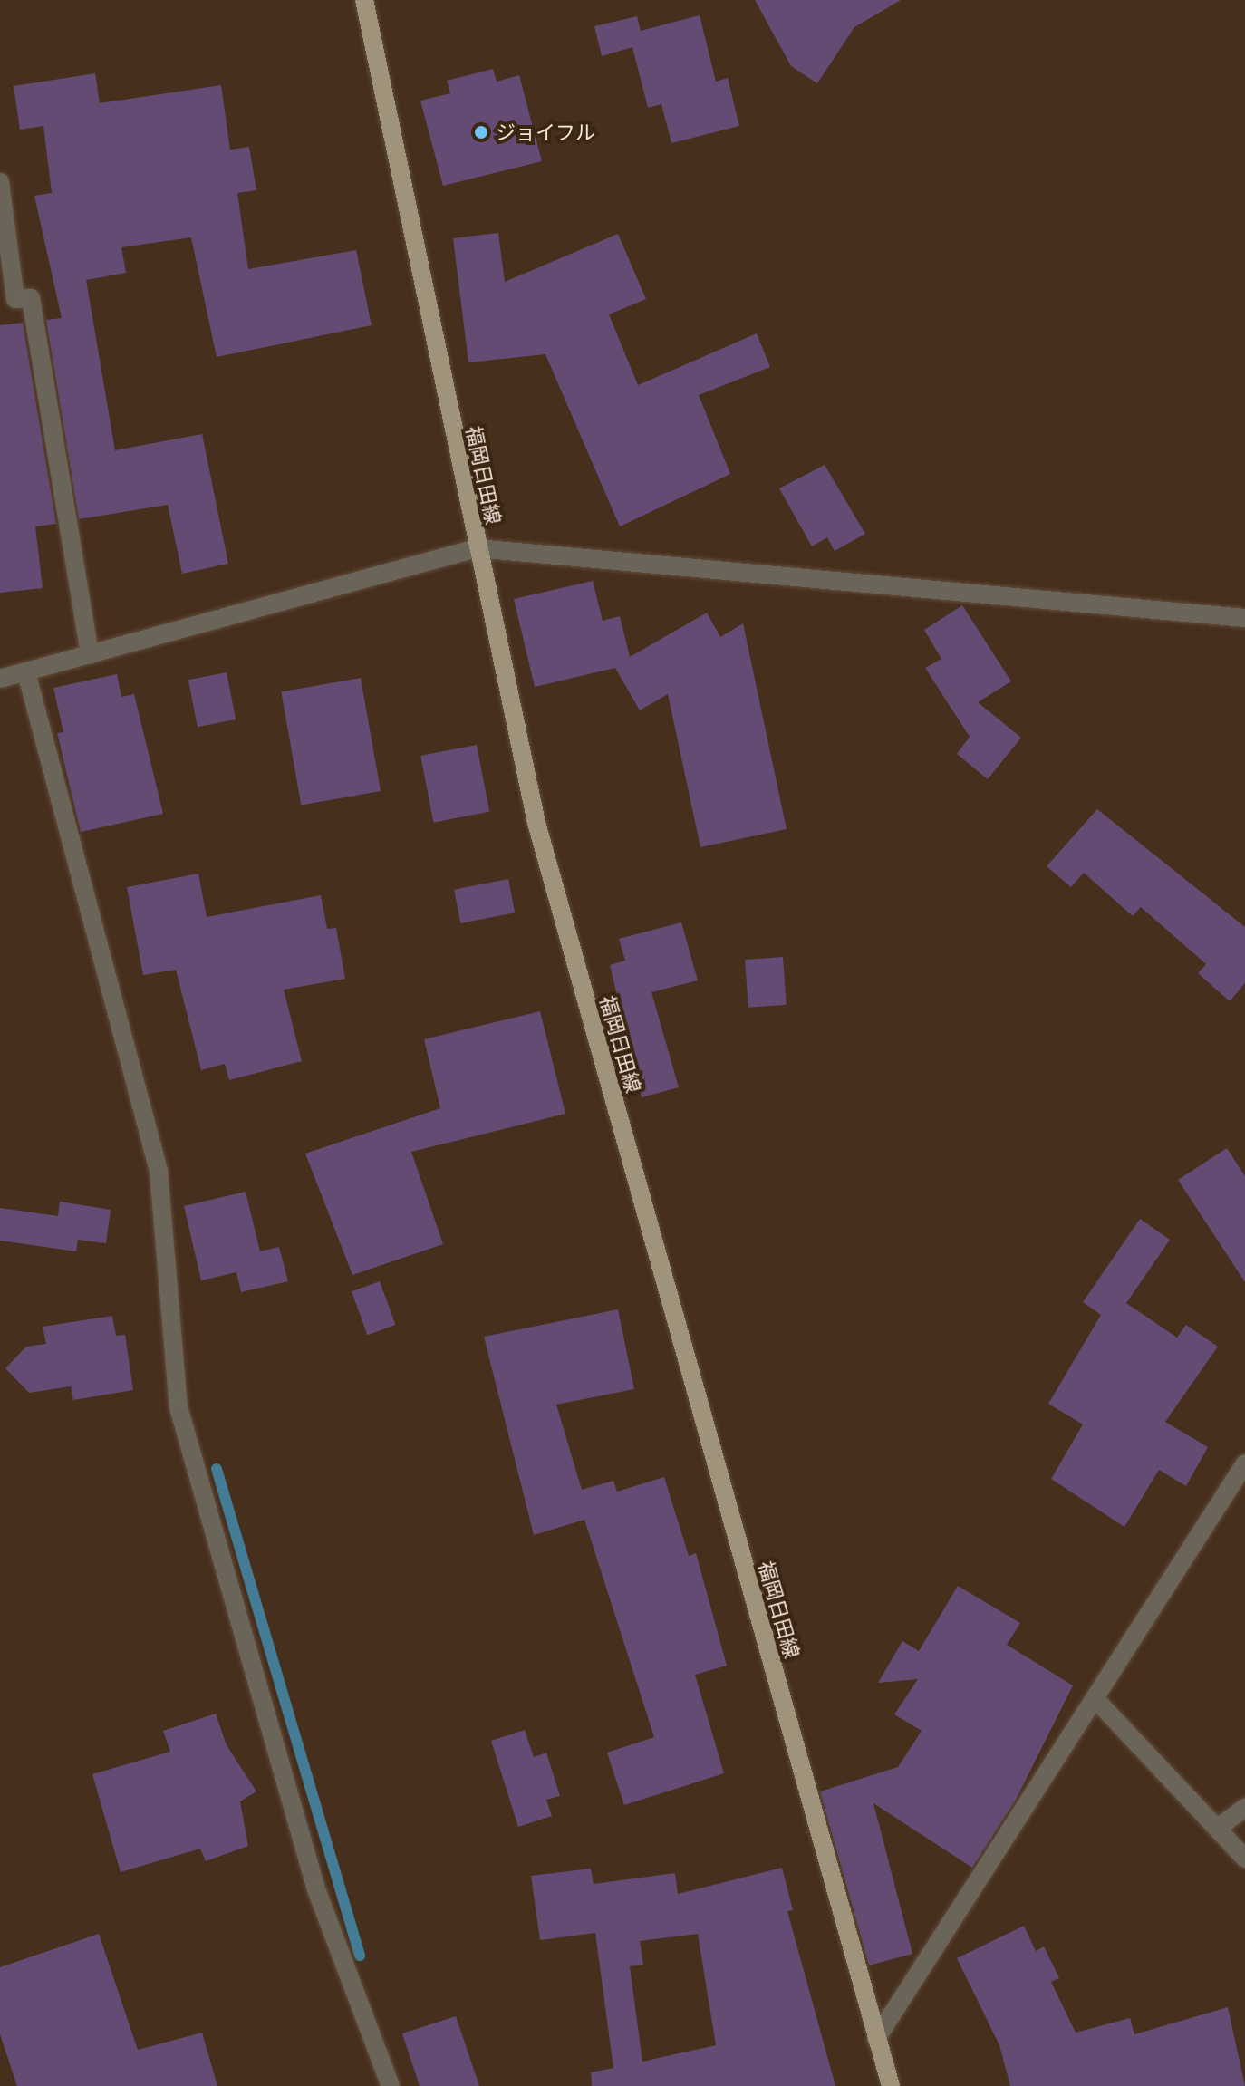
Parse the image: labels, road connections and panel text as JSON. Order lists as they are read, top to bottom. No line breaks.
{"streets":{"main road":["福岡日田線"]},"places":["ジョイフル"]}
